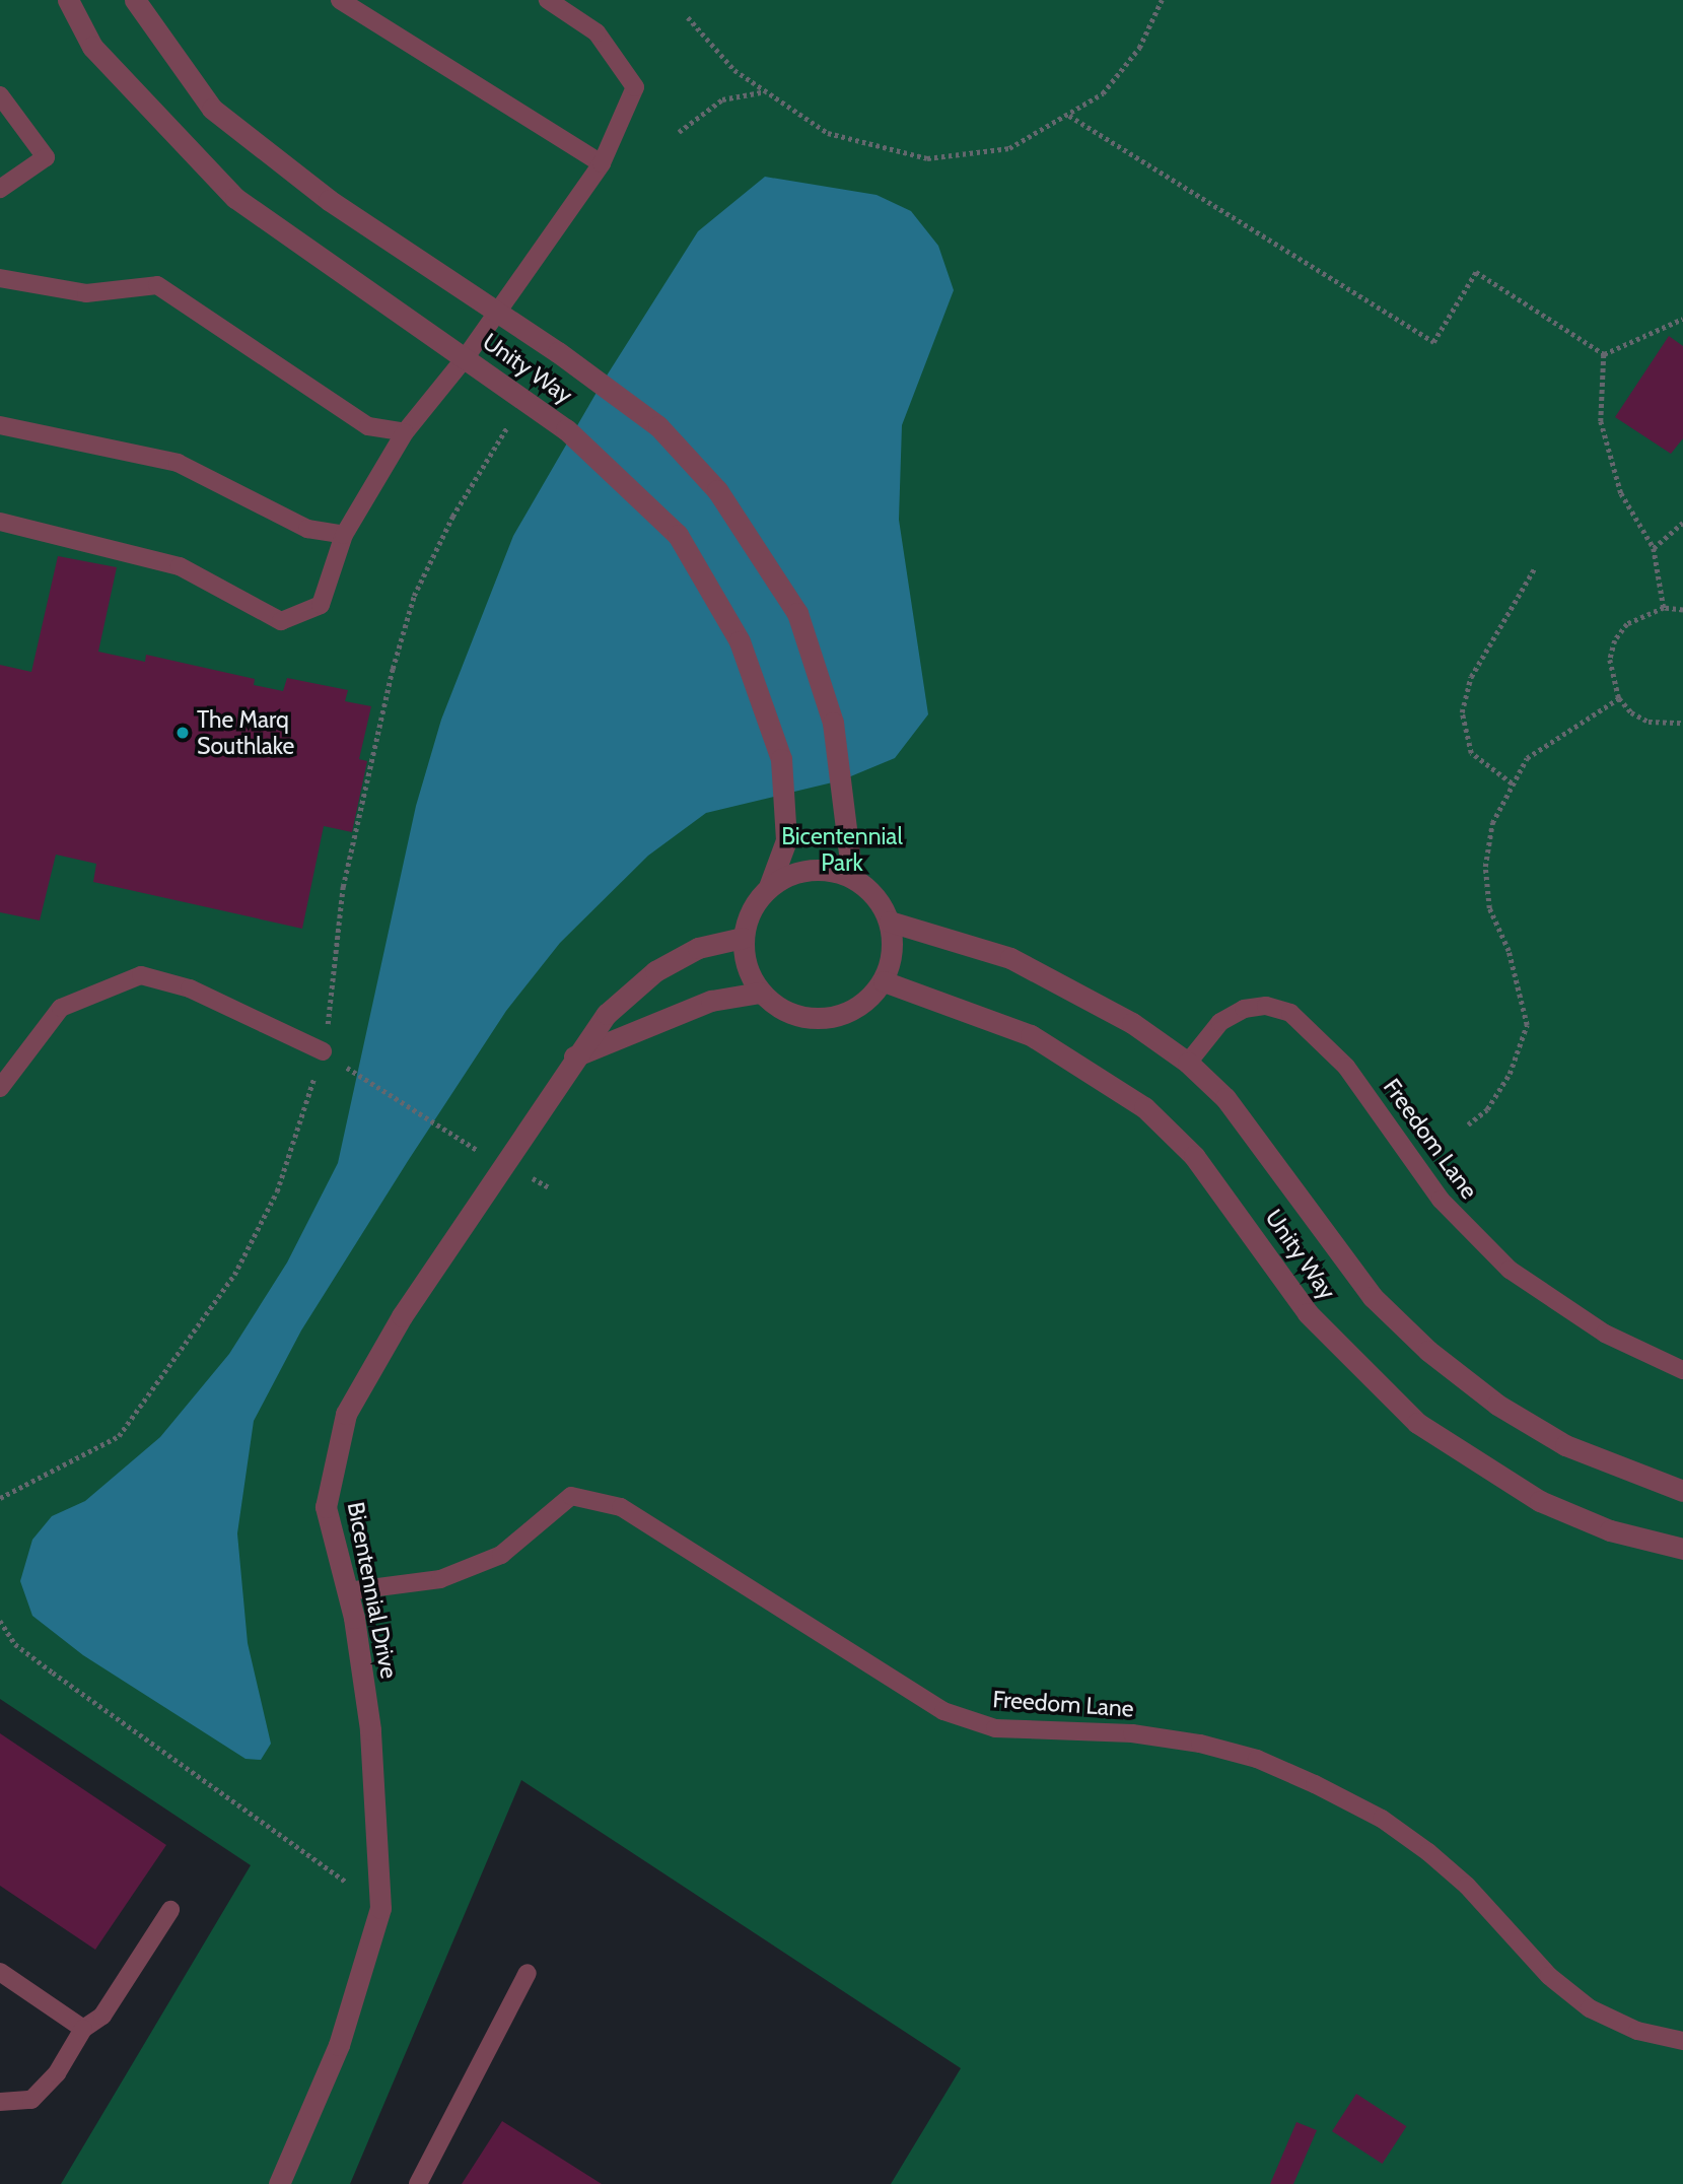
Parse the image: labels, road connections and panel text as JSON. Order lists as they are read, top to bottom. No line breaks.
{"streets":{"street":["Unity Way","Bicentennial Drive"],"lane":["Freedom Lane"]},"crossings":[["Unity Way","Freedom Lane"],["Unity Way","Bicentennial Drive"],["Freedom Lane","Bicentennial Drive"]],"parks":["Bicentennial Park"],"places":["The Marq Southlake"]}
